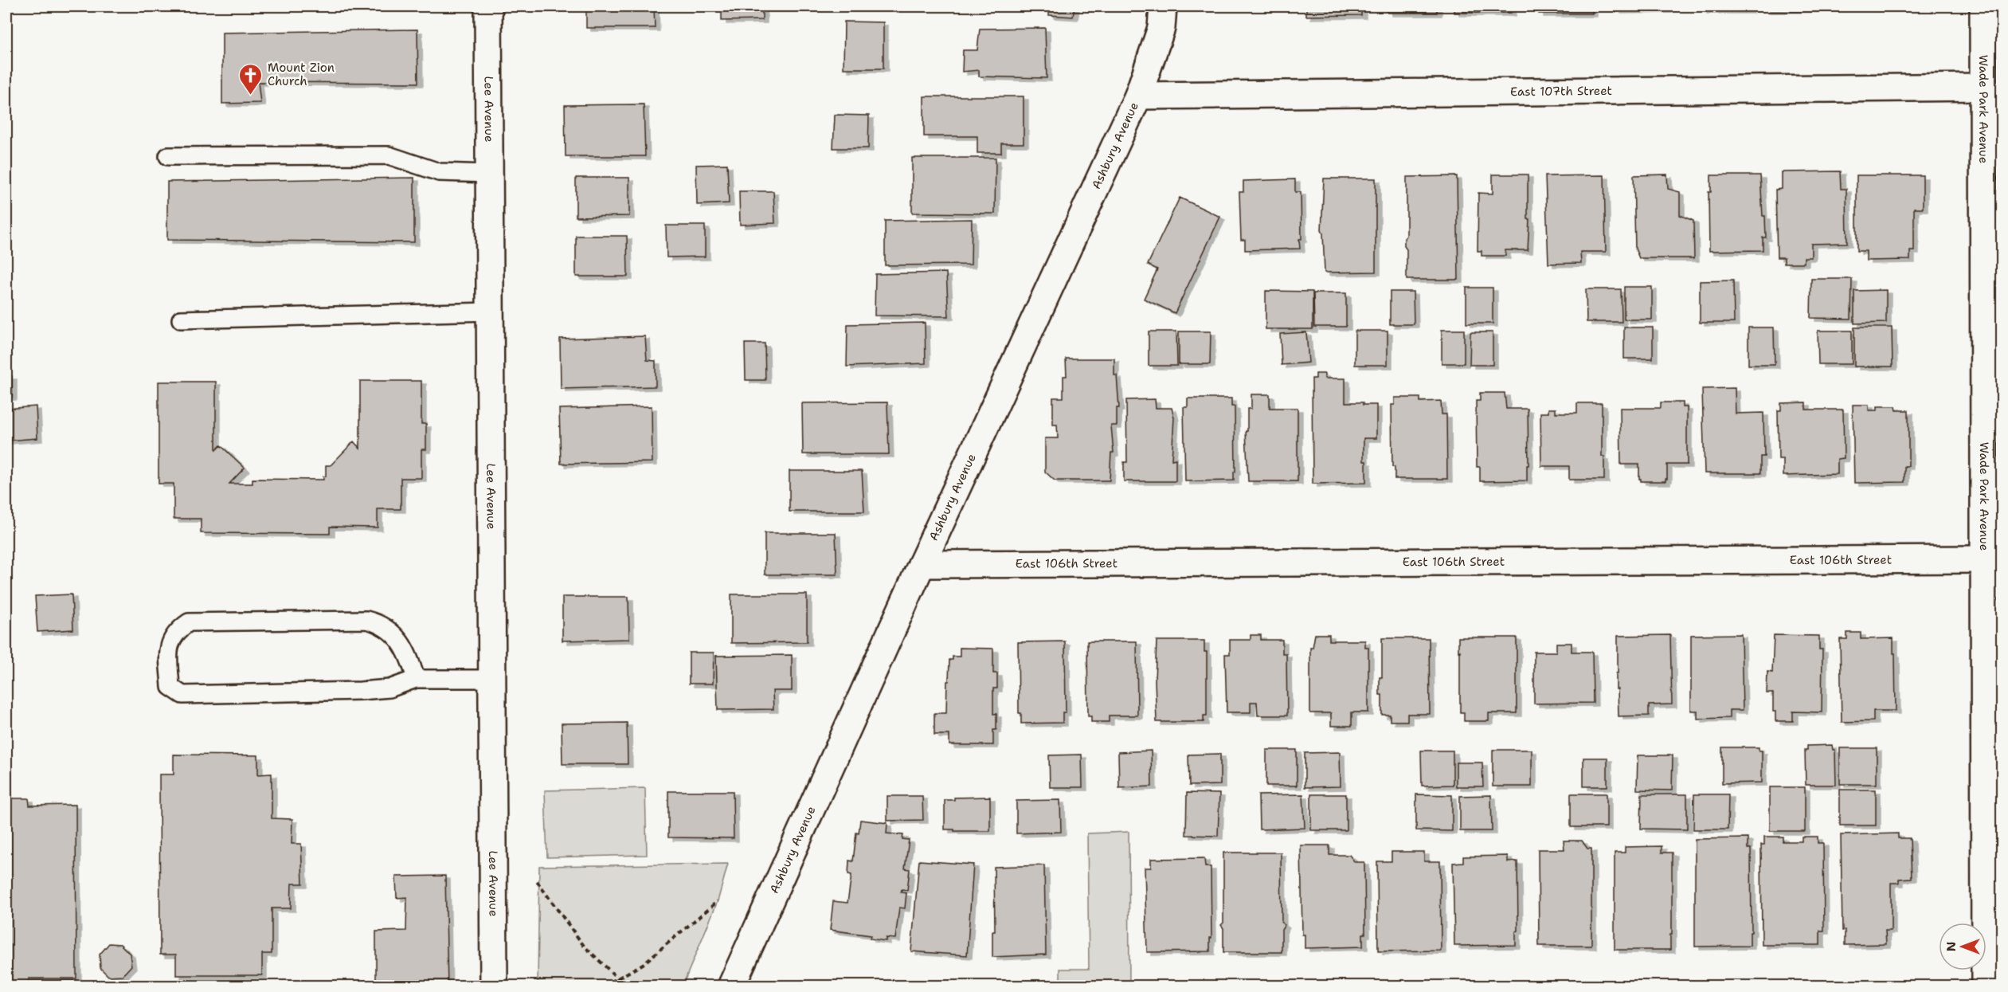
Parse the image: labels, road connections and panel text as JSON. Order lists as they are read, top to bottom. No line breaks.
{"streets":{"street":["East 107th Street","Wade Park Avenue","Lee Avenue","Ashbury Avenue","East 106th Street"]},"crossings":[["East 107th Street","Wade Park Avenue"],["East 107th Street","Ashbury Avenue"],["Wade Park Avenue","East 106th Street"],["Ashbury Avenue","East 106th Street"]],"places":{"church":["Mount Zion Church"]},"north":"left"}
